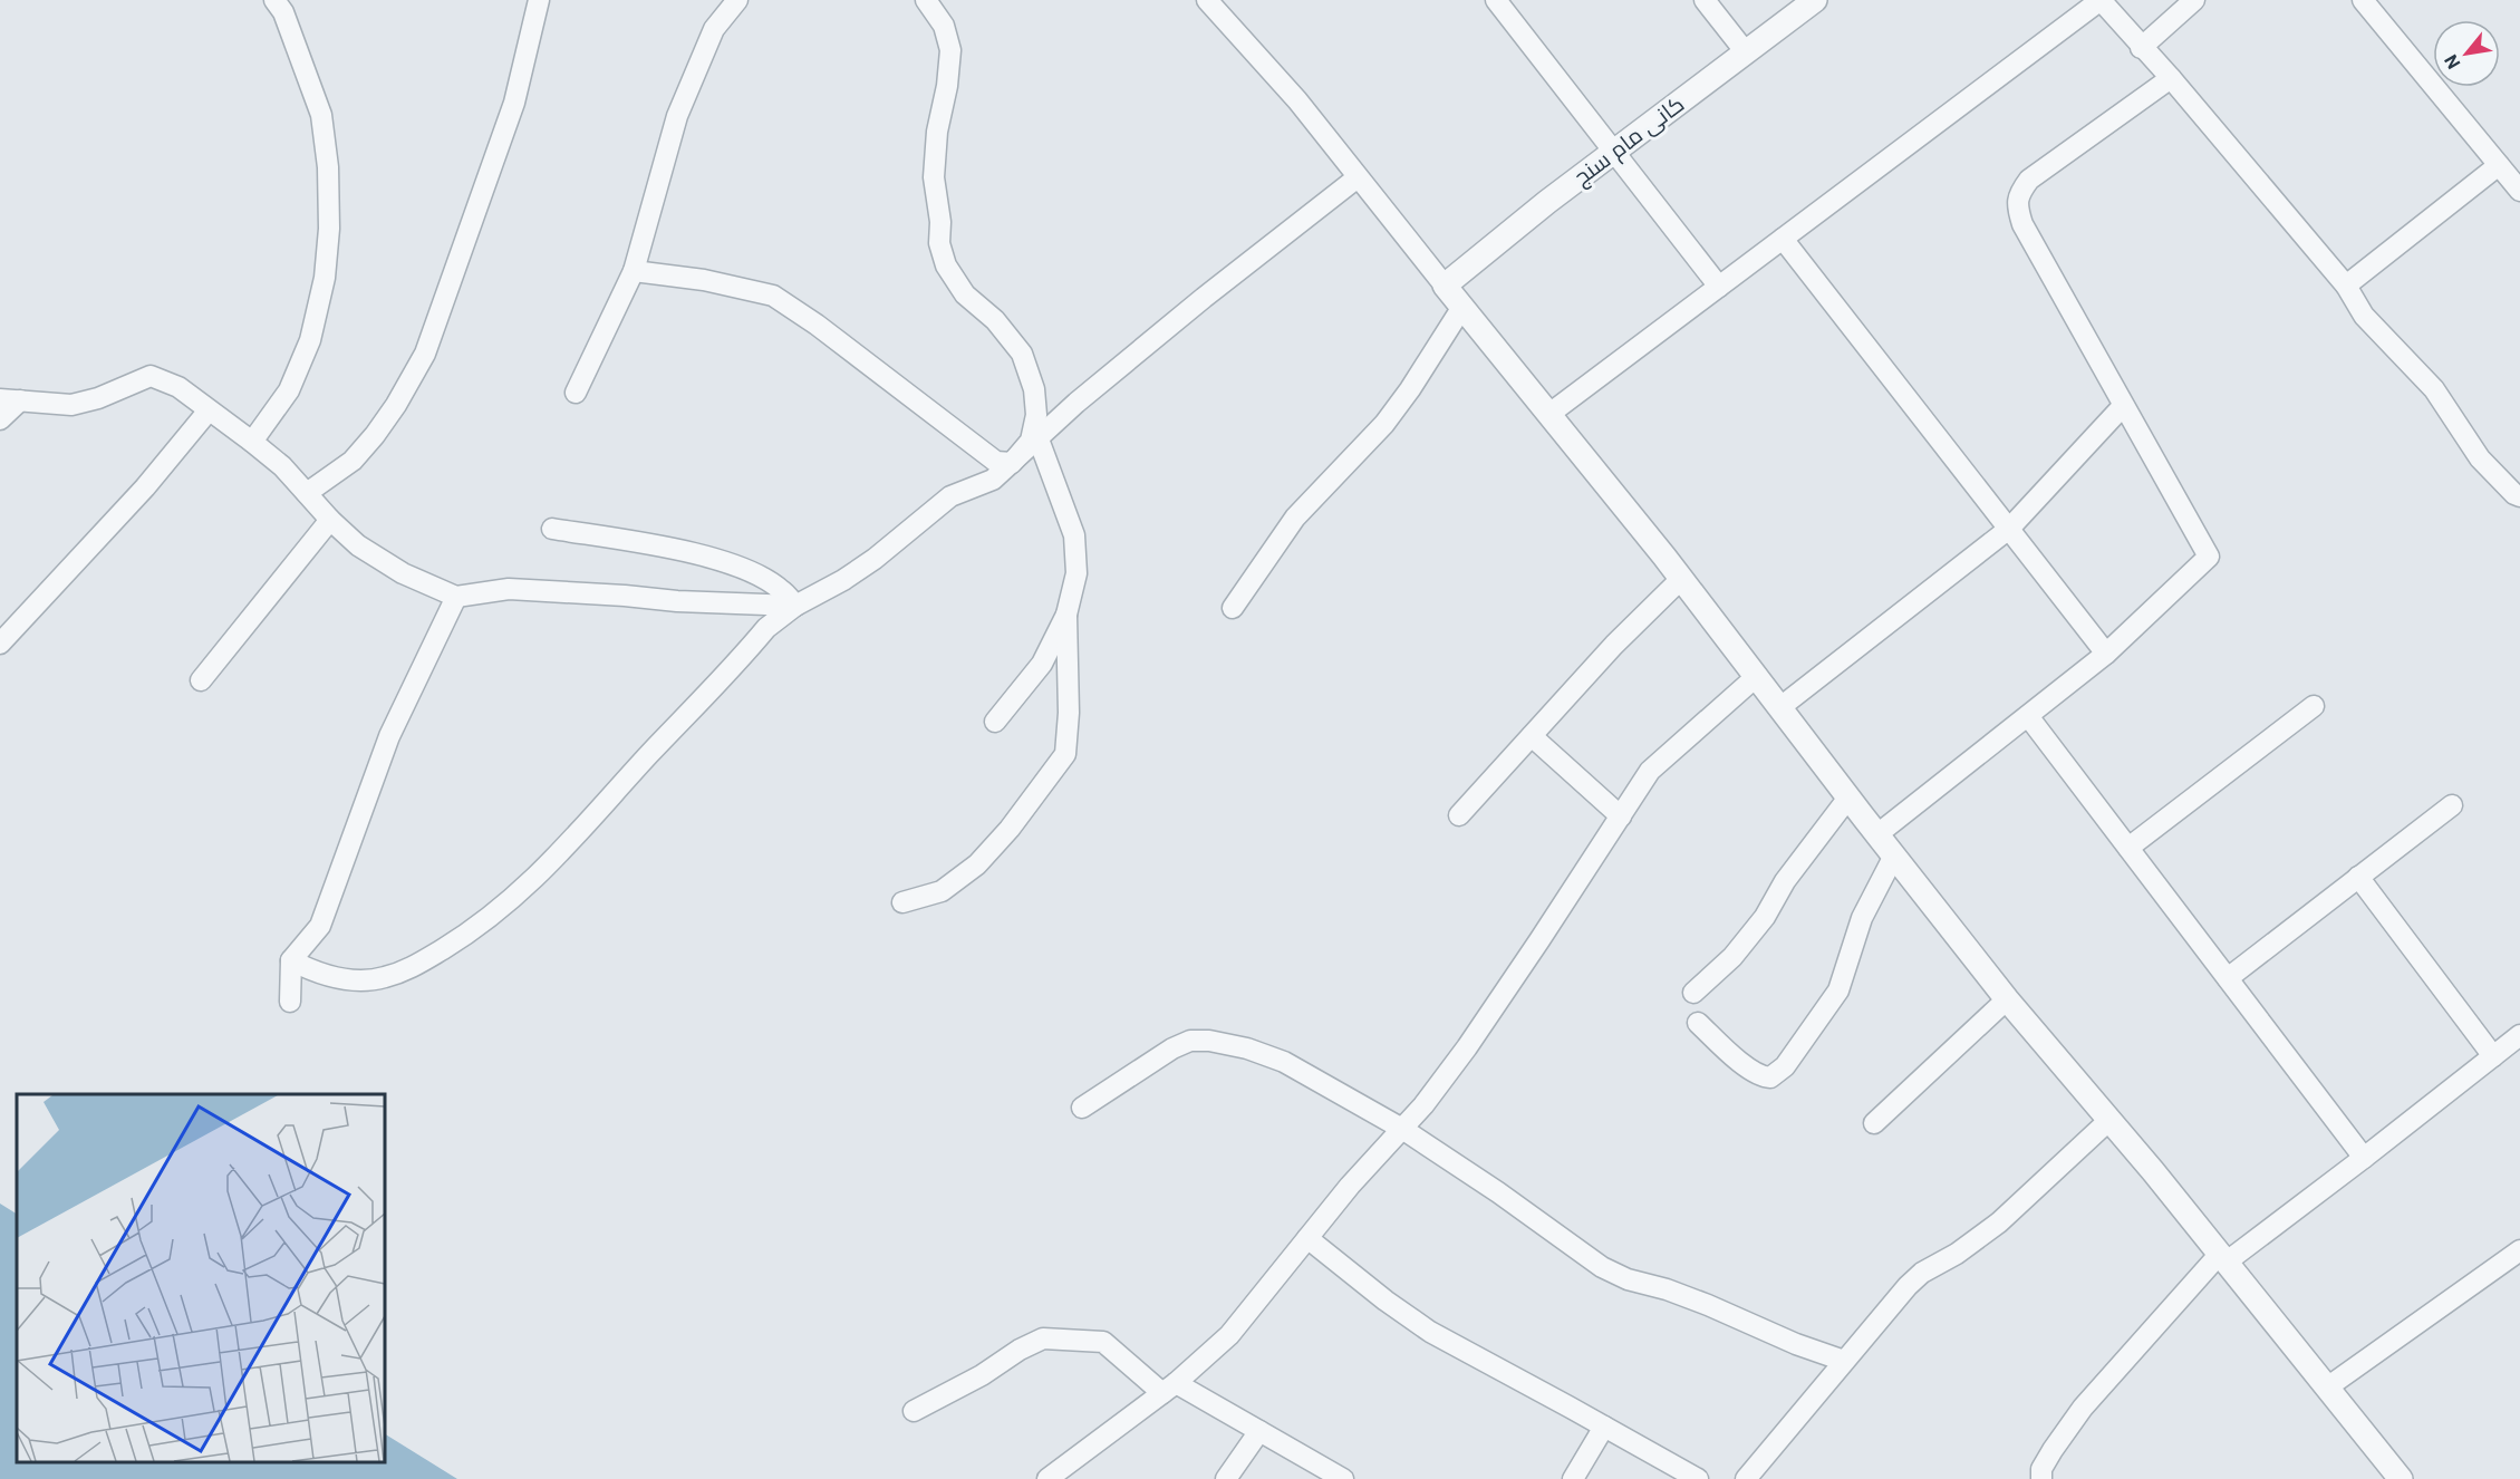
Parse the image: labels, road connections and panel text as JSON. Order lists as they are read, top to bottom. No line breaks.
{"streets":{"street":["کانی مام سنج"]},"north":"bottom left"}
